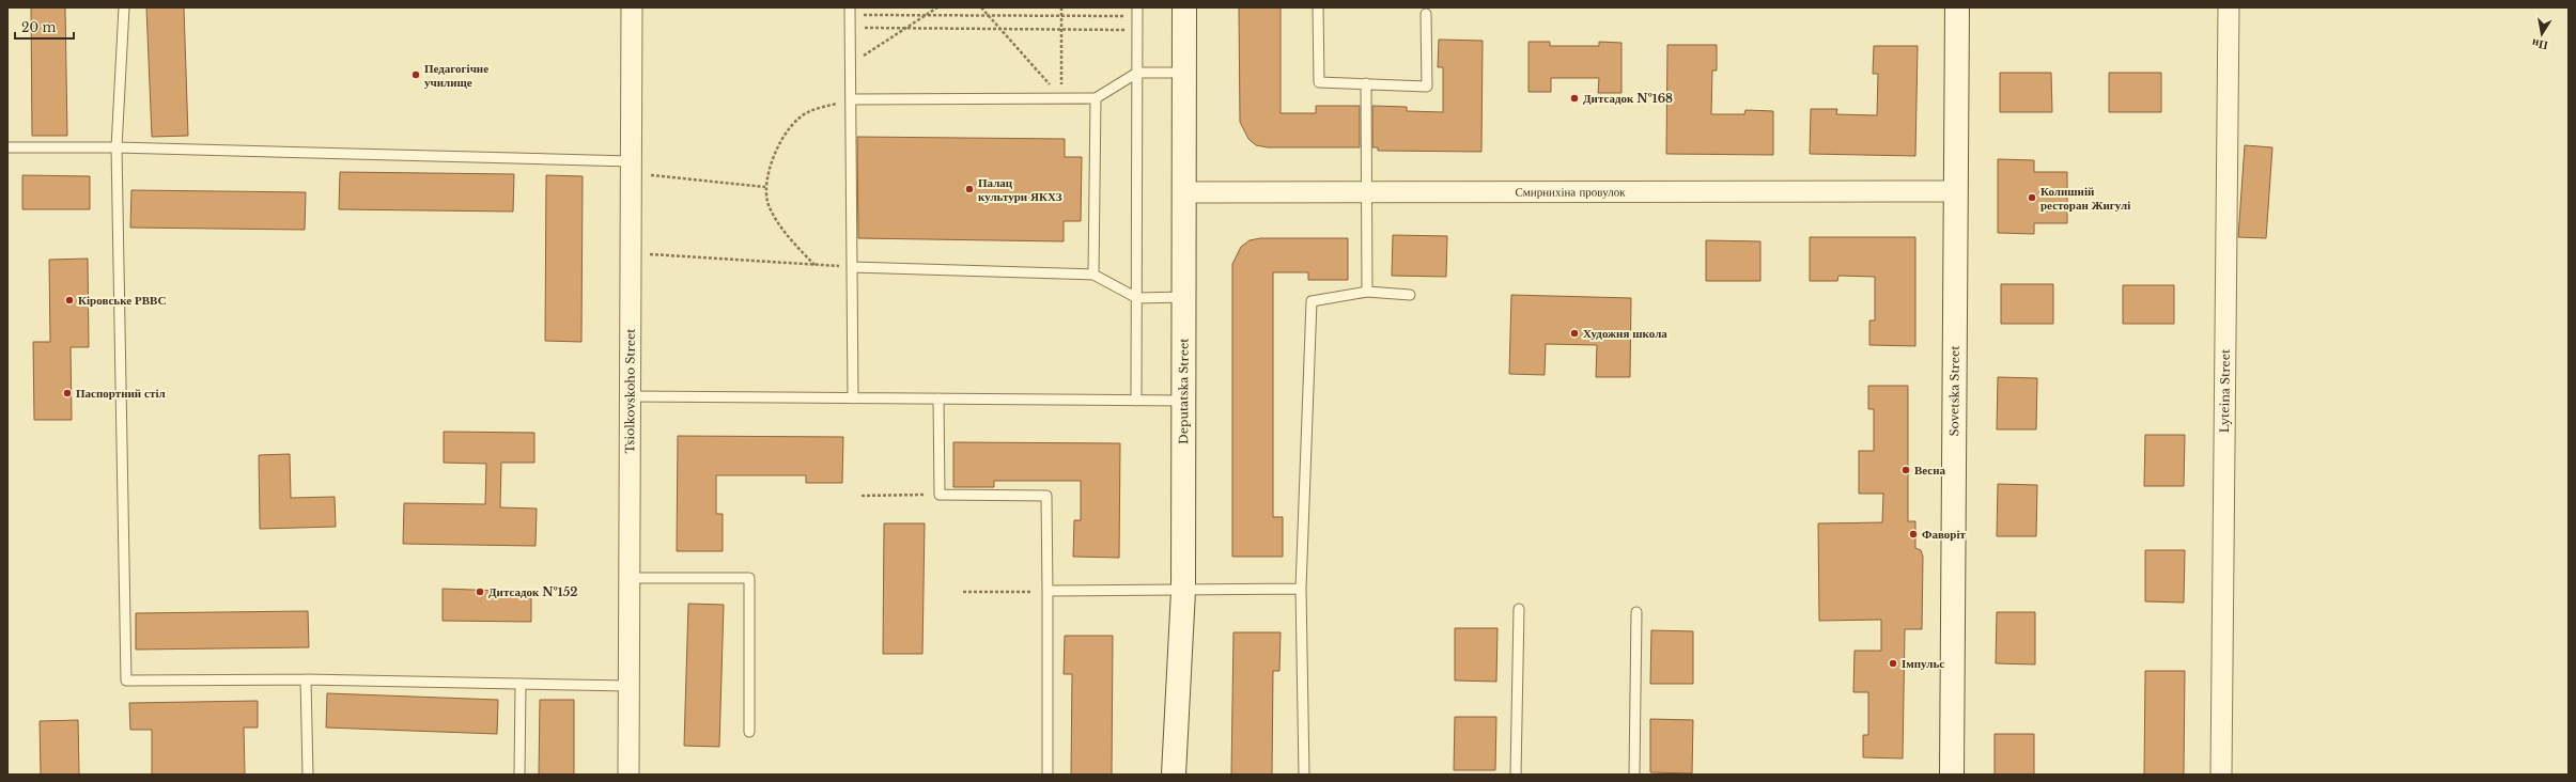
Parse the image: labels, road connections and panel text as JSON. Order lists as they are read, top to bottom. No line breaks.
{"streets":{"street":["Смирнихіна провулок","Tsiolkovskoho Street","Deputatska Street","Sovetska Street","Lyteina Street"]},"crossings":[["Смирнихіна провулок","Deputatska Street"],["Смирнихіна провулок","Sovetska Street"]],"places":["Педагогічне училище","Дитсадок №168","Палац культури ЯКХЗ","Колишній ресторан Жигулі","Кіровське РВВС","Художня школа","Паспортний стіл","Весна","Фаворіт","Дитсадок №152","Імпульс"],"scale_bar":"20 m","north":"bottom"}
